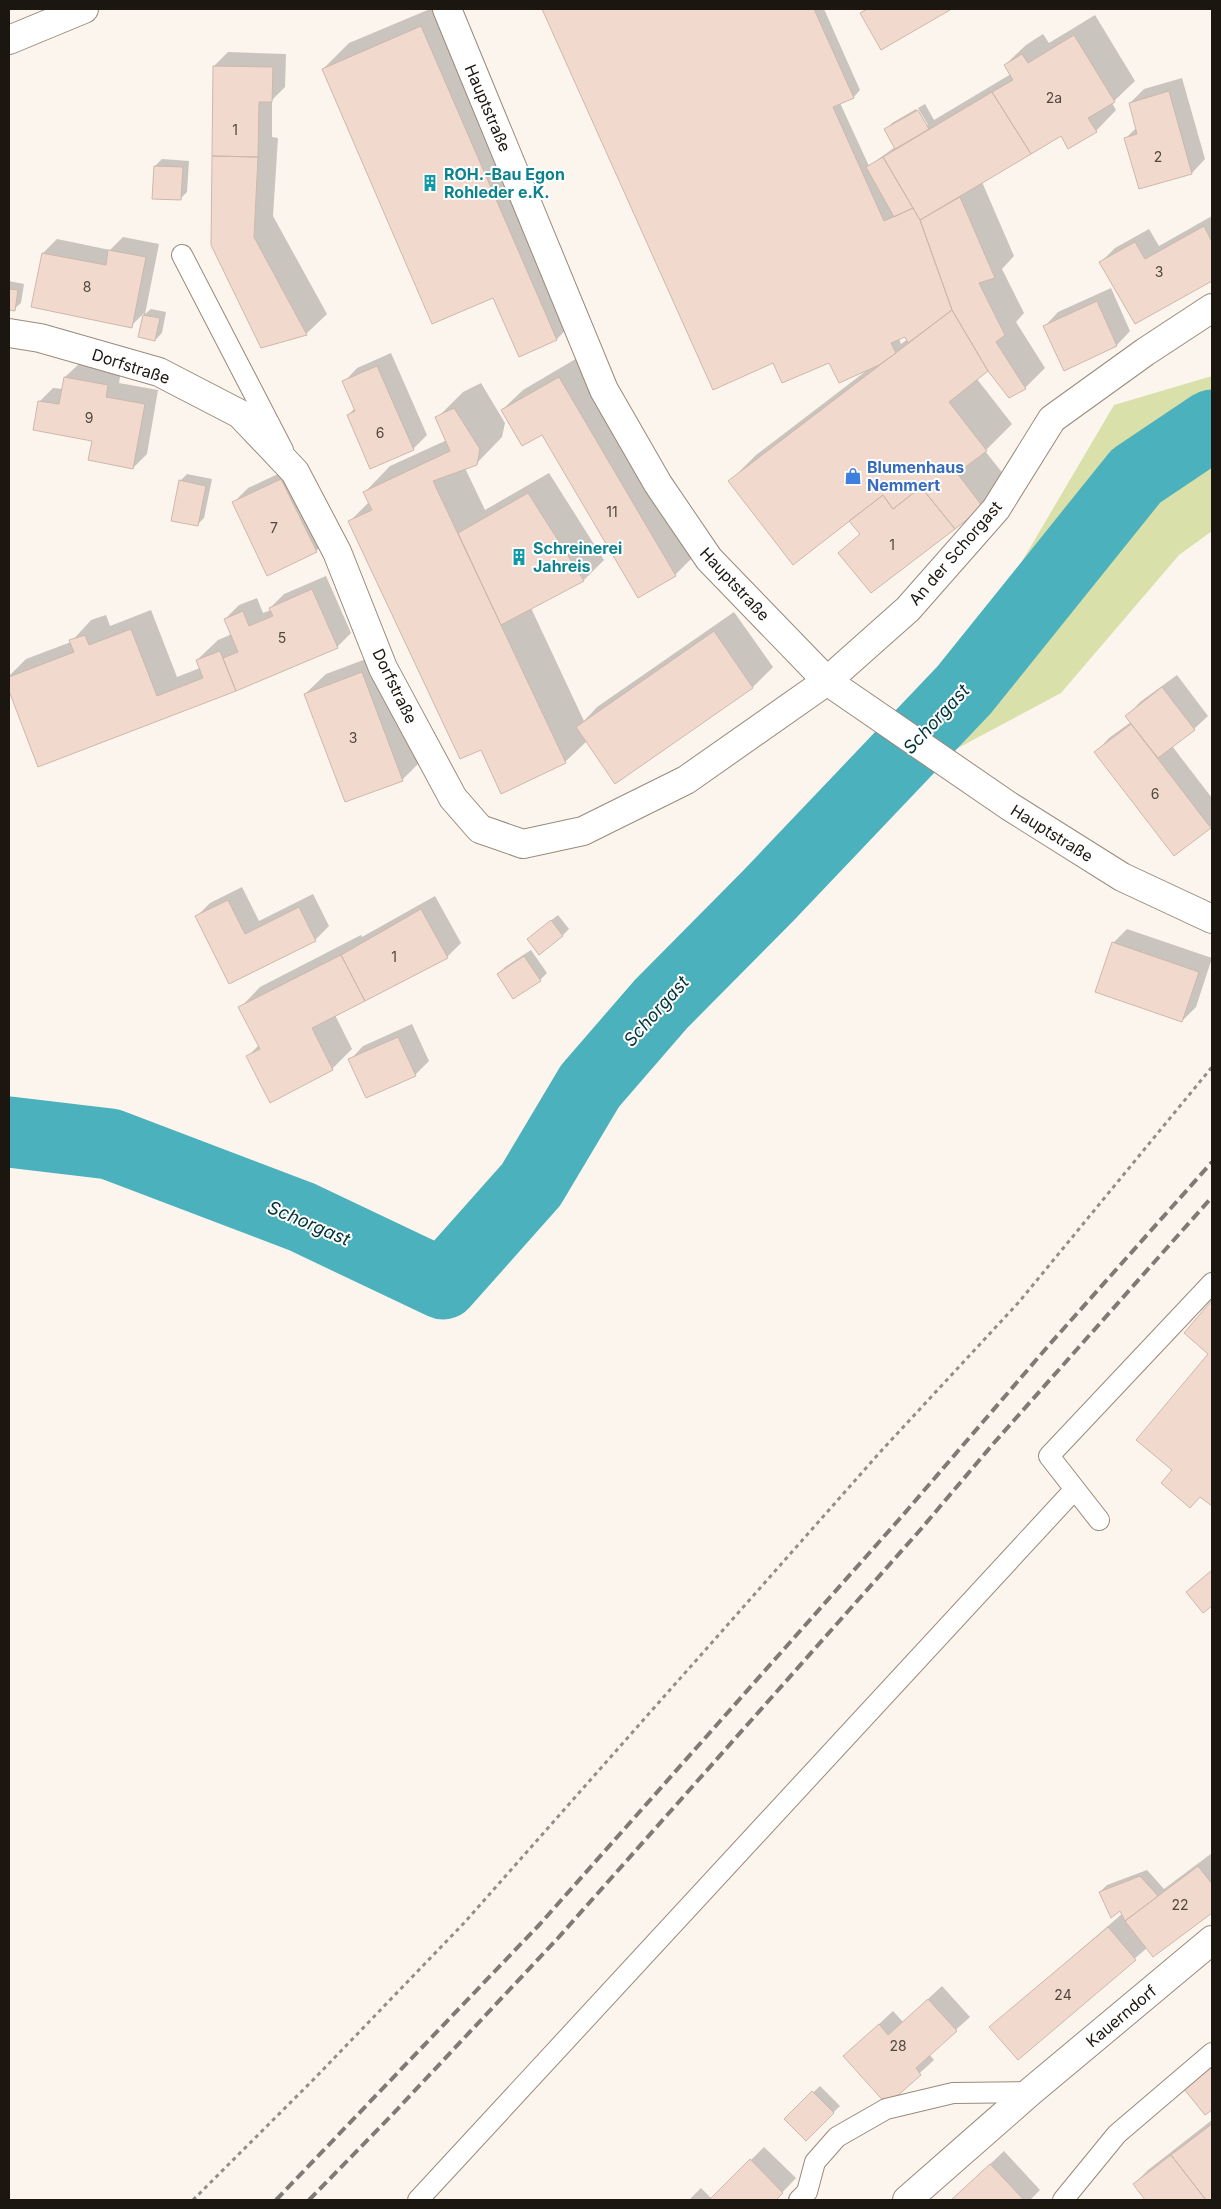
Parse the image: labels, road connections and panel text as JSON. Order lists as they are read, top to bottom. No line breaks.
{"streets":{"street":["Hauptstraße","Dorfstraße","An der Schorgast","Kauerndorf"]},"crossings":[["Hauptstraße","Dorfstraße"],["Hauptstraße","An der Schorgast"],["Dorfstraße","An der Schorgast"]],"water":["Schorgast"],"places":{"building":["ROH.-Bau Egon Rohleder e.K.","Schreinerei Jahreis"],"shop":["Blumenhaus Nemmert"]},"house_numbers":["2a","1","2","3","8","9","6","11","7","1","5","3","6","1","22","24","28"]}
